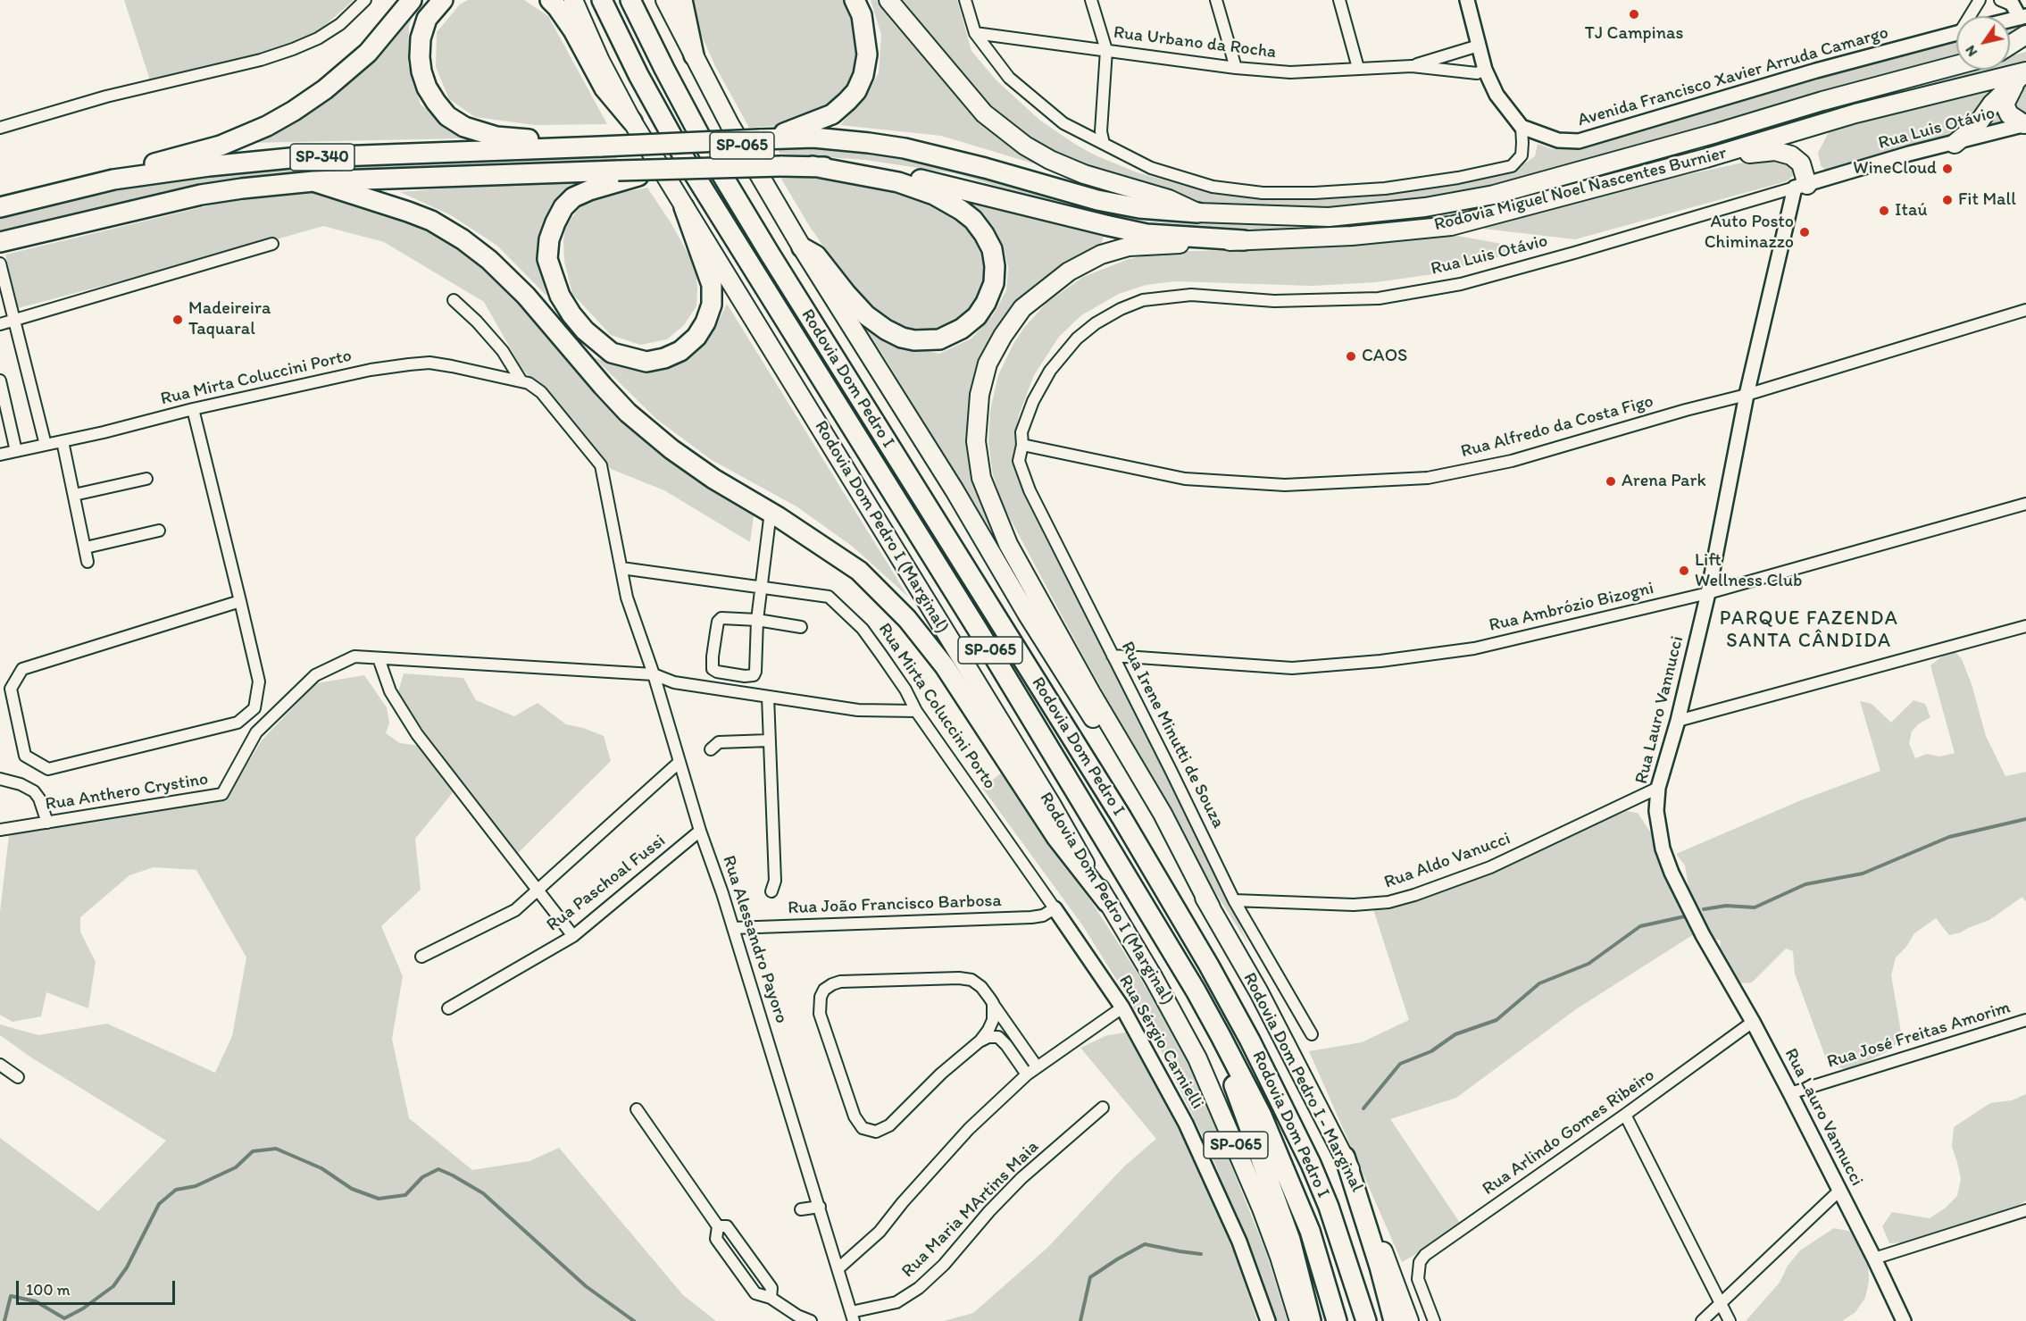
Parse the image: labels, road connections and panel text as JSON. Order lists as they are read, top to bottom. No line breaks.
{"streets":{"highway":["SP-065","SP-340","Rodovia Miguel Noel Nascentes Burnier","Rodovia Dom Pedro I","Rodovia Dom Pedro I (Marginal)","Rodovia Dom Pedro I - Marginal"],"street":["Rua Urbano da Rocha","Avenida Francisco Xavier Arruda Camargo","Rua Luis Otávio","Rua Mirta Coluccini Porto","Rua Alfredo da Costa Figo","Rua Ambrózio Bizogni","Rua Lauro Vannucci","Rua Irene Minutti de Souza","Rua Anthero Crystino","Rua Aldo Vanucci","Rua Paschoal Fussi","Rua João Francisco Barbosa","Rua Alessandro Payoro","Rua José Freitas Amorim","Rua Sérgio Carnielli","Rua Arlindo Gomes Ribeiro","Rua Maria MArtins Maia"]},"crossings":[["Rua Luis Otávio","Rua Alfredo da Costa Figo"],["Rua Luis Otávio","Rua Lauro Vannucci"],["Rua Luis Otávio","Rua Irene Minutti de Souza"],["SP-065","Rodovia Miguel Noel Nascentes Burnier"],["SP-065","Rodovia Dom Pedro I - Marginal"],["SP-340","Rodovia Miguel Noel Nascentes Burnier"],["Rua Mirta Coluccini Porto","Rua João Francisco Barbosa"],["Rua Mirta Coluccini Porto","Rua Alessandro Payoro"],["Rua Mirta Coluccini Porto","Rua Sérgio Carnielli"],["Rua Alfredo da Costa Figo","Rua Lauro Vannucci"],["Rua Alfredo da Costa Figo","Rua Irene Minutti de Souza"],["Rua Ambrózio Bizogni","Rua Lauro Vannucci"],["Rua Ambrózio Bizogni","Rua Irene Minutti de Souza"],["Rua Lauro Vannucci","Rua Aldo Vanucci"],["Rua Lauro Vannucci","Rua José Freitas Amorim"],["Rua Lauro Vannucci","Rua Arlindo Gomes Ribeiro"],["Rua Irene Minutti de Souza","Rua Aldo Vanucci"],["Rua Paschoal Fussi","Rua Alessandro Payoro"],["Rua João Francisco Barbosa","Rua Alessandro Payoro"],["Rua João Francisco Barbosa","Rua Sérgio Carnielli"],["Rua Alessandro Payoro","Rua Maria MArtins Maia"]],"districts":["PARQUE FAZENDA SANTA CÂNDIDA"],"places":["TJ Campinas","WineCloud","Fit Mall","Itaú","Auto Posto Chiminazzo","Madeireira Taquaral","CAOS","Arena Park","Lift Wellness Club"],"scale_bar":"100 m","north":"bottom left"}
